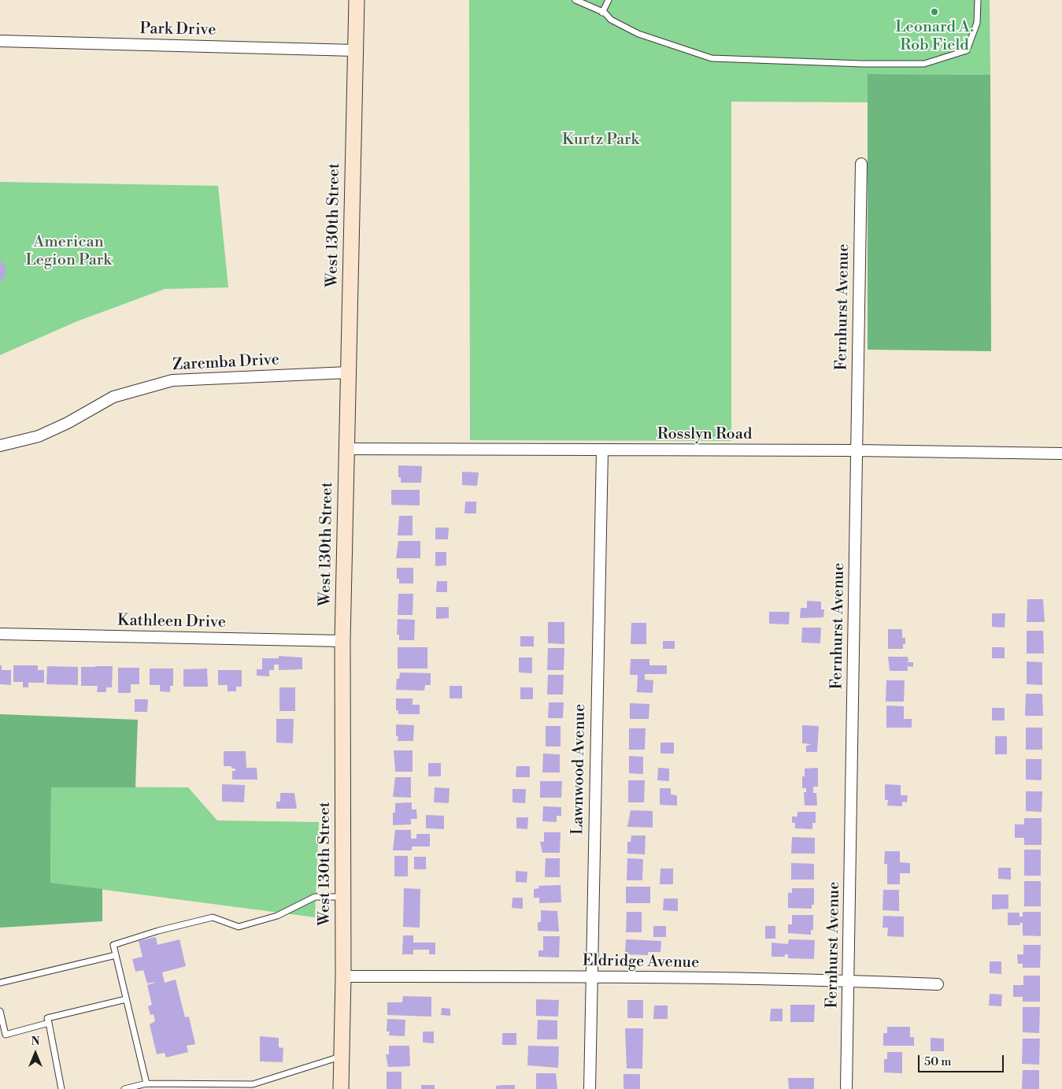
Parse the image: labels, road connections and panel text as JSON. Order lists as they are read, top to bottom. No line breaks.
{"streets":{"main road":["West 130th Street"],"street":["Park Drive","Fernhurst Avenue","Zaremba Drive","Rosslyn Road","Kathleen Drive","Lawnwood Avenue","Eldridge Avenue"]},"crossings":[["Park Drive","West 130th Street"],["West 130th Street","Zaremba Drive"],["West 130th Street","Rosslyn Road"],["West 130th Street","Kathleen Drive"],["West 130th Street","Eldridge Avenue"],["Fernhurst Avenue","Rosslyn Road"],["Fernhurst Avenue","Eldridge Avenue"],["Rosslyn Road","Lawnwood Avenue"],["Lawnwood Avenue","Eldridge Avenue"]],"parks":["Kurtz Park","American Legion Park"],"places":["Leonard A. Rob Field"],"scale_bar":"50 m","north":"top"}
